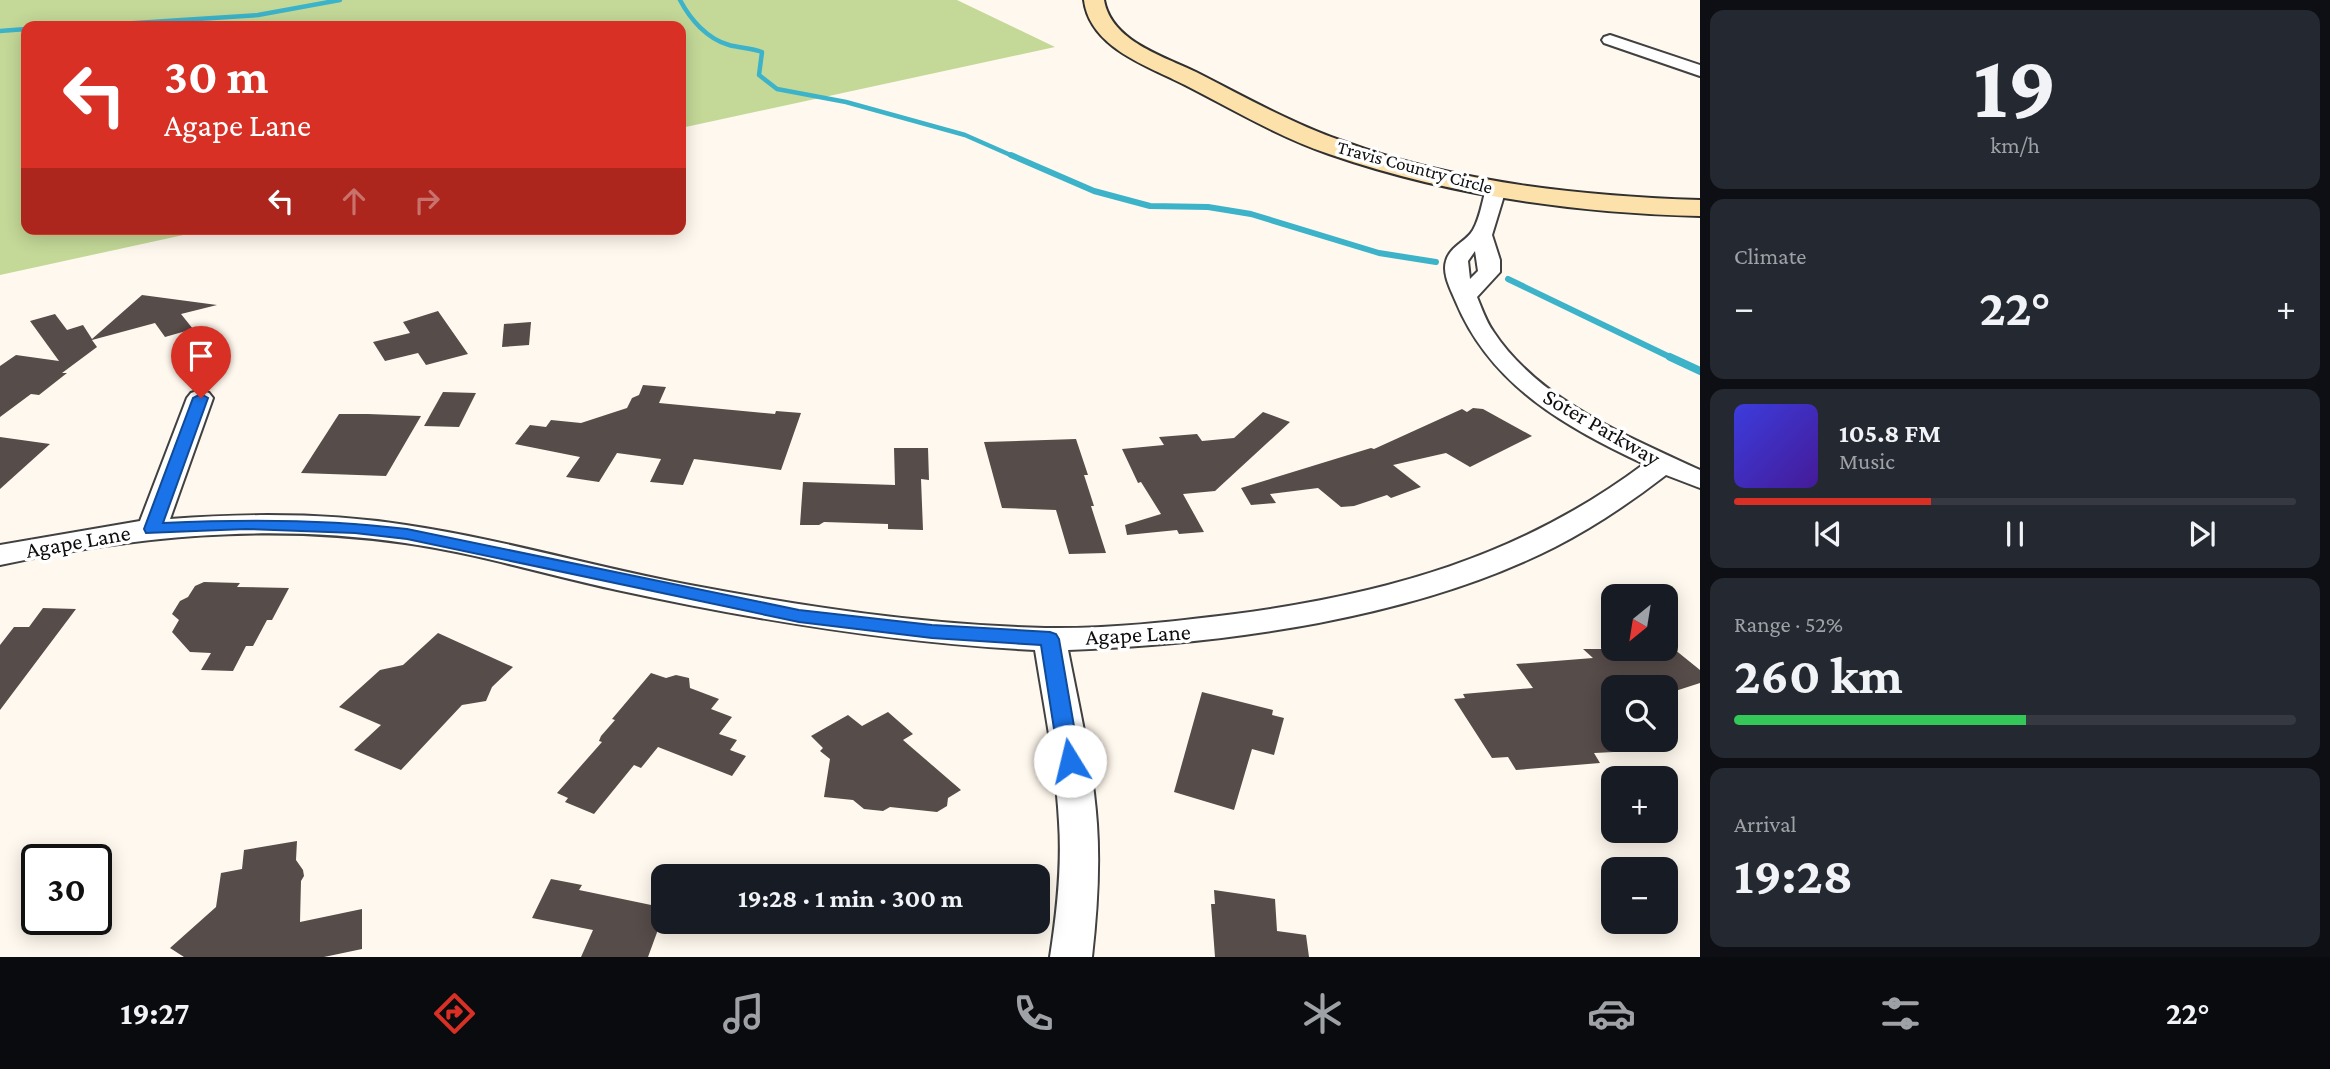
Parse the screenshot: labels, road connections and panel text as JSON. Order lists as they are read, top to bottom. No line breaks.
{"streets":{"street":["Travis Country Circle","Soter Parkway","Agape Lane"]},"crossings":[["Travis Country Circle","Soter Parkway"],["Soter Parkway","Agape Lane"]],"north":"bottom left","page":{"tile":[["19","km/h"],"Climate",["Range · 52%","260 km"],["Arrival","19:28"]],"turn":["30 m","Agape Lane"],"heat":["−","22°","+"],"song":["105.8 FM","Music"],"map_buttons":["+","−"],"limit":"30","trip":"19:28 · 1 min · 300 m","tabs":["19:27","22°"]}}
